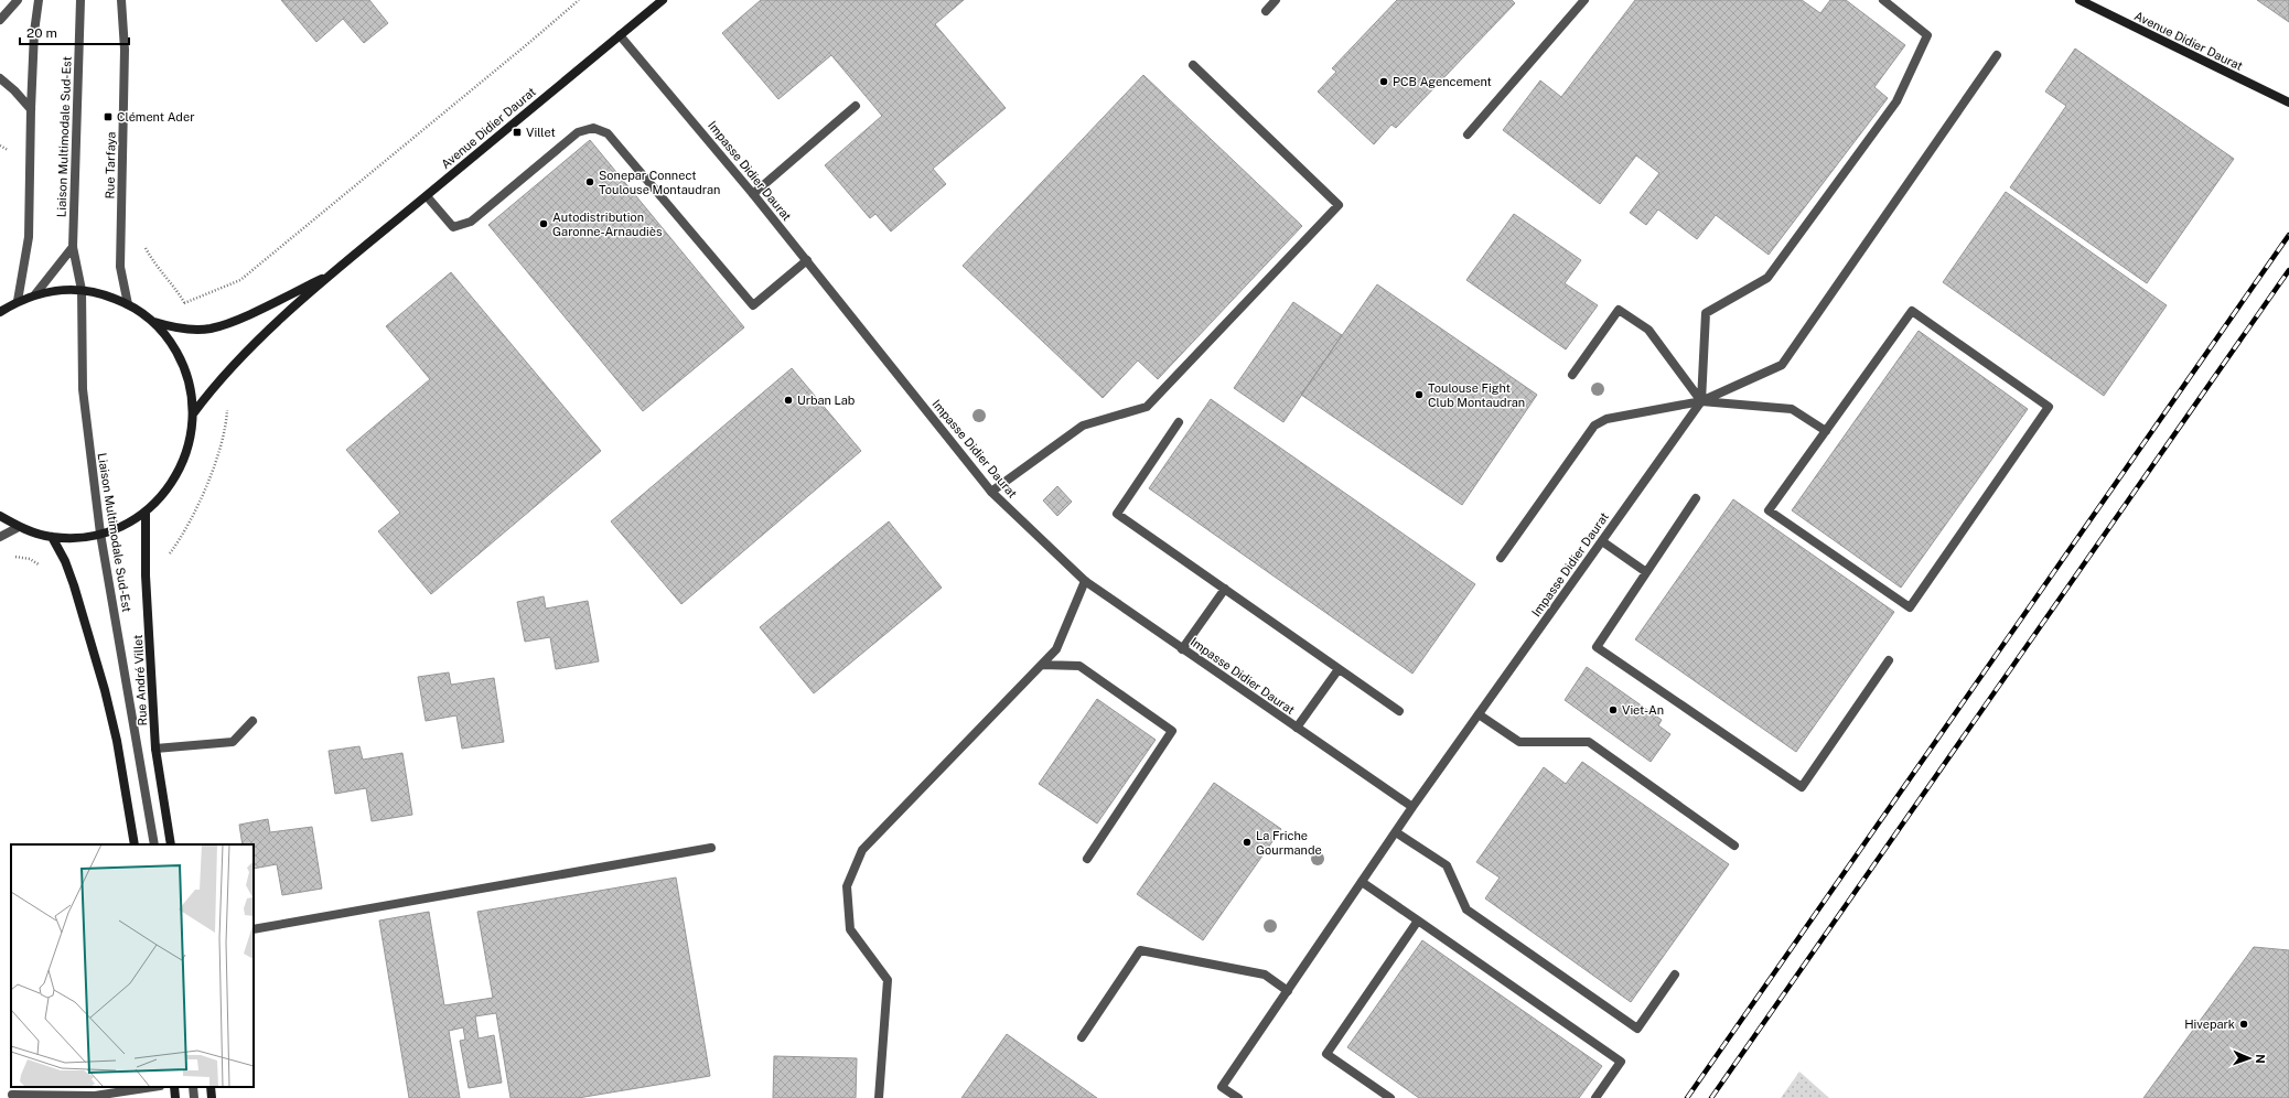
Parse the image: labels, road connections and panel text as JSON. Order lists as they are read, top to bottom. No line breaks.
{"streets":{"main road":["Avenue Didier Daurat","Rue André Villet"],"street":["Liaison Multimodale Sud-Est","Rue Tarfaya","Impasse Didier Daurat"]},"crossings":[["Avenue Didier Daurat","Impasse Didier Daurat"]],"places":{"other":["PCB Agencement","Sonepar Connect Toulouse Montaudran","Autodistribution Garonne-Arnaudiès","Toulouse Fight Club Montaudran","Urban Lab","Viet-An","La Friche Gourmande","Hivepark"],"transit":["Clément Ader","Villet"]},"scale_bar":"20 m","north":"right"}
